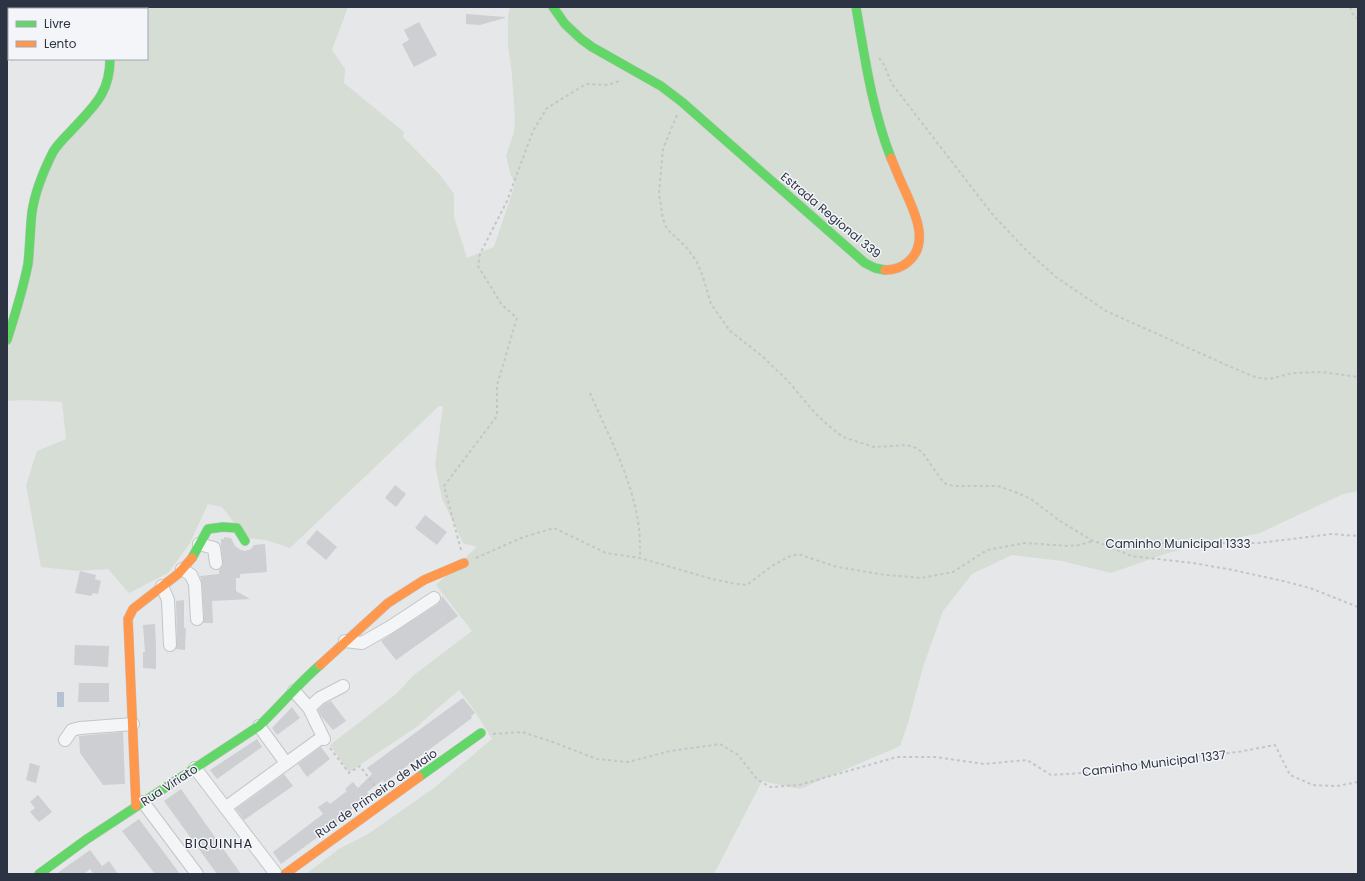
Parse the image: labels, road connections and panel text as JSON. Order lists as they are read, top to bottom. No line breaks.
{"streets":{"street":["Estrada Regional 339","Rua Viriato","Rua de Primeiro de Maio"],"path":["Caminho Municipal 1333","Caminho Municipal 1337"]},"crossings":[["Estrada Regional 339","Caminho Municipal 1333"],["Caminho Municipal 1337","Rua de Primeiro de Maio"]],"districts":["BIQUINHA"],"legend":["Livre","Lento"]}
